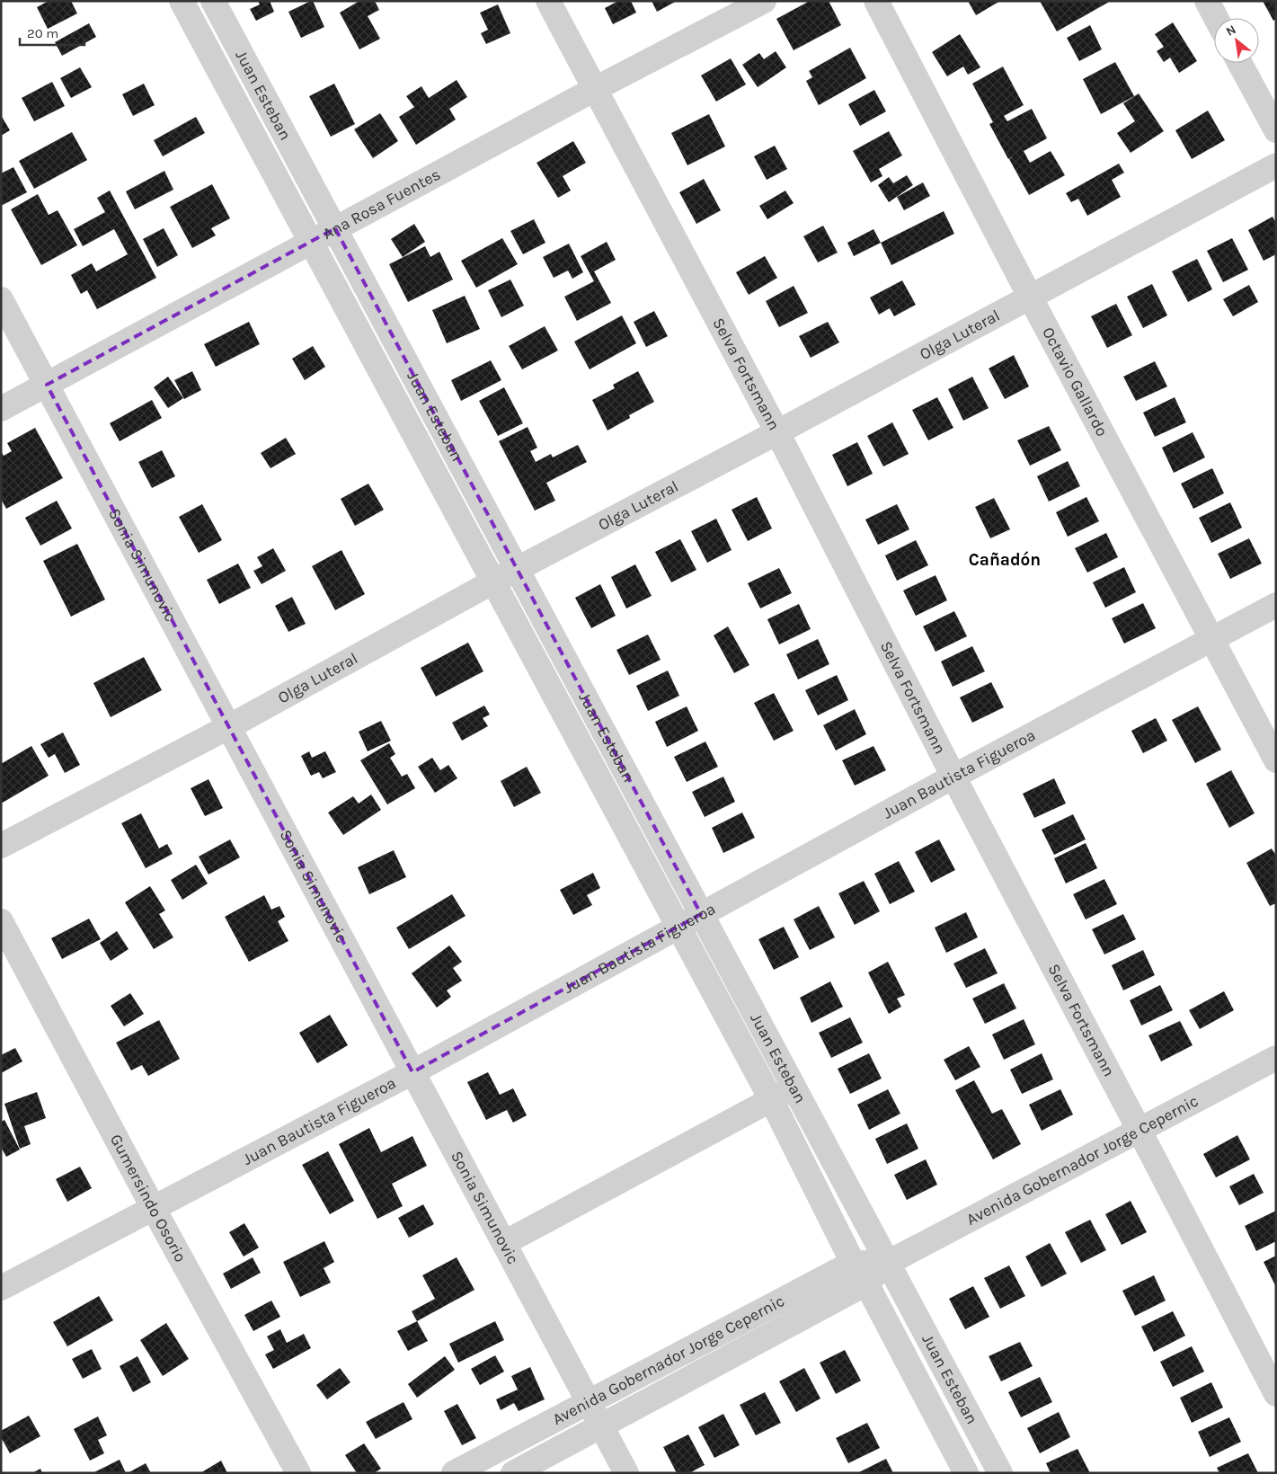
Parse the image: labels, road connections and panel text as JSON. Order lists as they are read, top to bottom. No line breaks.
{"streets":{"street":["Juan Esteban","Ana Rosa Fuentes","Olga Luteral","Selva Fortsmann","Octavio Gallardo","Sonia Simunovic","Juan Bautista Figueroa","Avenida Gobernador Jorge Cepernic","Gumersindo Osorio"]},"crossings":[["Juan Esteban","Ana Rosa Fuentes"],["Juan Esteban","Olga Luteral"],["Juan Esteban","Juan Bautista Figueroa"],["Juan Esteban","Avenida Gobernador Jorge Cepernic"],["Ana Rosa Fuentes","Selva Fortsmann"],["Ana Rosa Fuentes","Sonia Simunovic"],["Olga Luteral","Selva Fortsmann"],["Olga Luteral","Octavio Gallardo"],["Olga Luteral","Sonia Simunovic"],["Selva Fortsmann","Juan Bautista Figueroa"],["Selva Fortsmann","Avenida Gobernador Jorge Cepernic"],["Octavio Gallardo","Juan Bautista Figueroa"],["Sonia Simunovic","Juan Bautista Figueroa"],["Sonia Simunovic","Avenida Gobernador Jorge Cepernic"],["Juan Bautista Figueroa","Gumersindo Osorio"]],"districts":["Cañadón"],"scale_bar":"20 m","north":"top left"}
